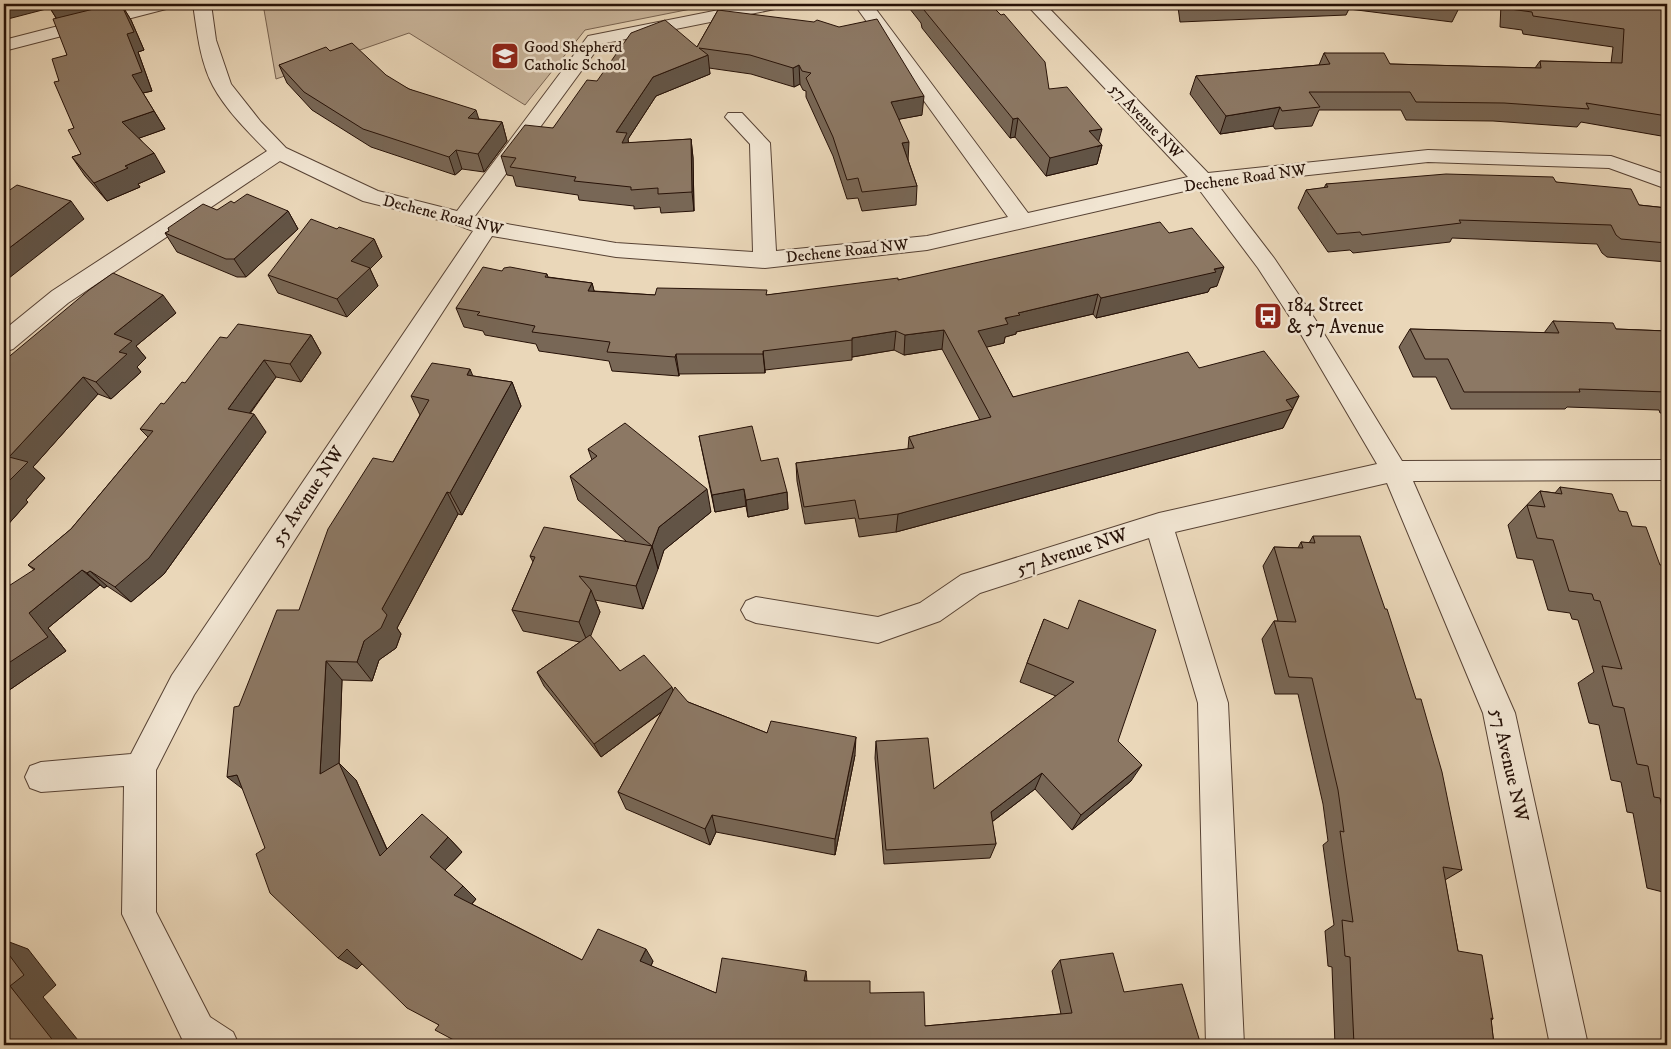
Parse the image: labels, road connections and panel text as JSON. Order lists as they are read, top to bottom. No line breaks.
{"streets":{"street":["57 Avenue NW","Dechene Road NW","55 Avenue NW"]},"crossings":[["57 Avenue NW","Dechene Road NW"],["Dechene Road NW","55 Avenue NW"]],"places":{"school or university":["Good Shepherd Catholic School"],"bus stop":["184 Street & 57 Avenue"]}}
